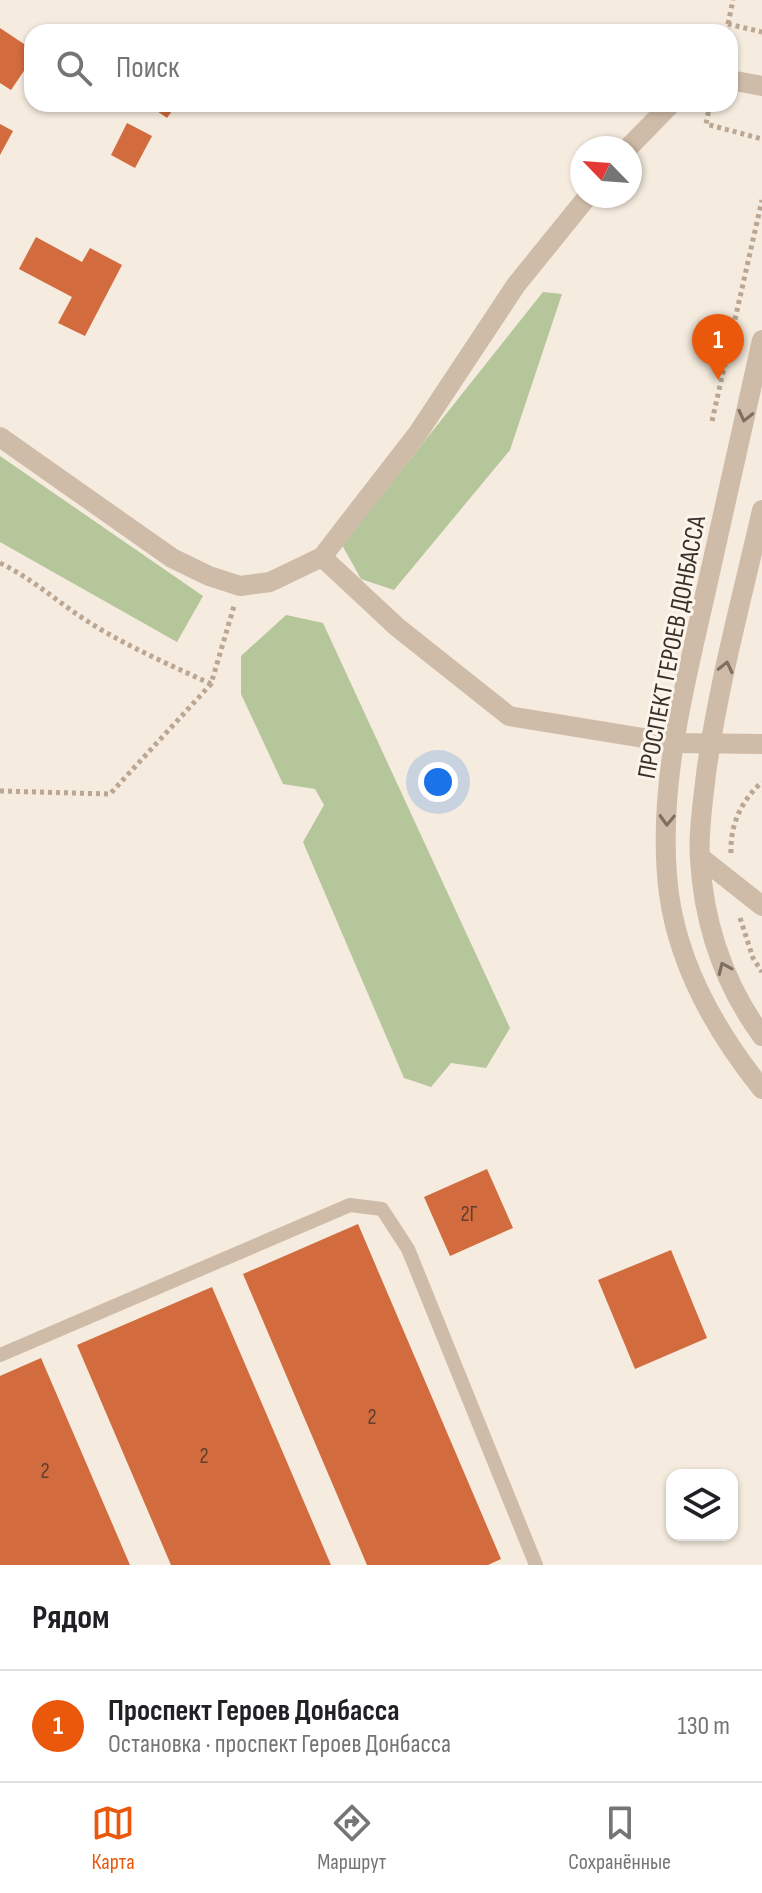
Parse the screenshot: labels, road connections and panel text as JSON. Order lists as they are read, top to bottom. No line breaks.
{"streets":{"street":["ПРОСПЕКТ ГЕРОЕВ ДОНБАССА"]},"house_numbers":["2Г","2","2","2"],"north":"top left","page":{"search":"Поиск","pins":"1","heading":"Рядом","list":[{"mark":"1","name":"Проспект Героев Донбасса","note":"Остановка · проспект Героев Донбасса","value":"130 m"}],"nav":["Карта","Маршрут","Сохранённые"]}}
